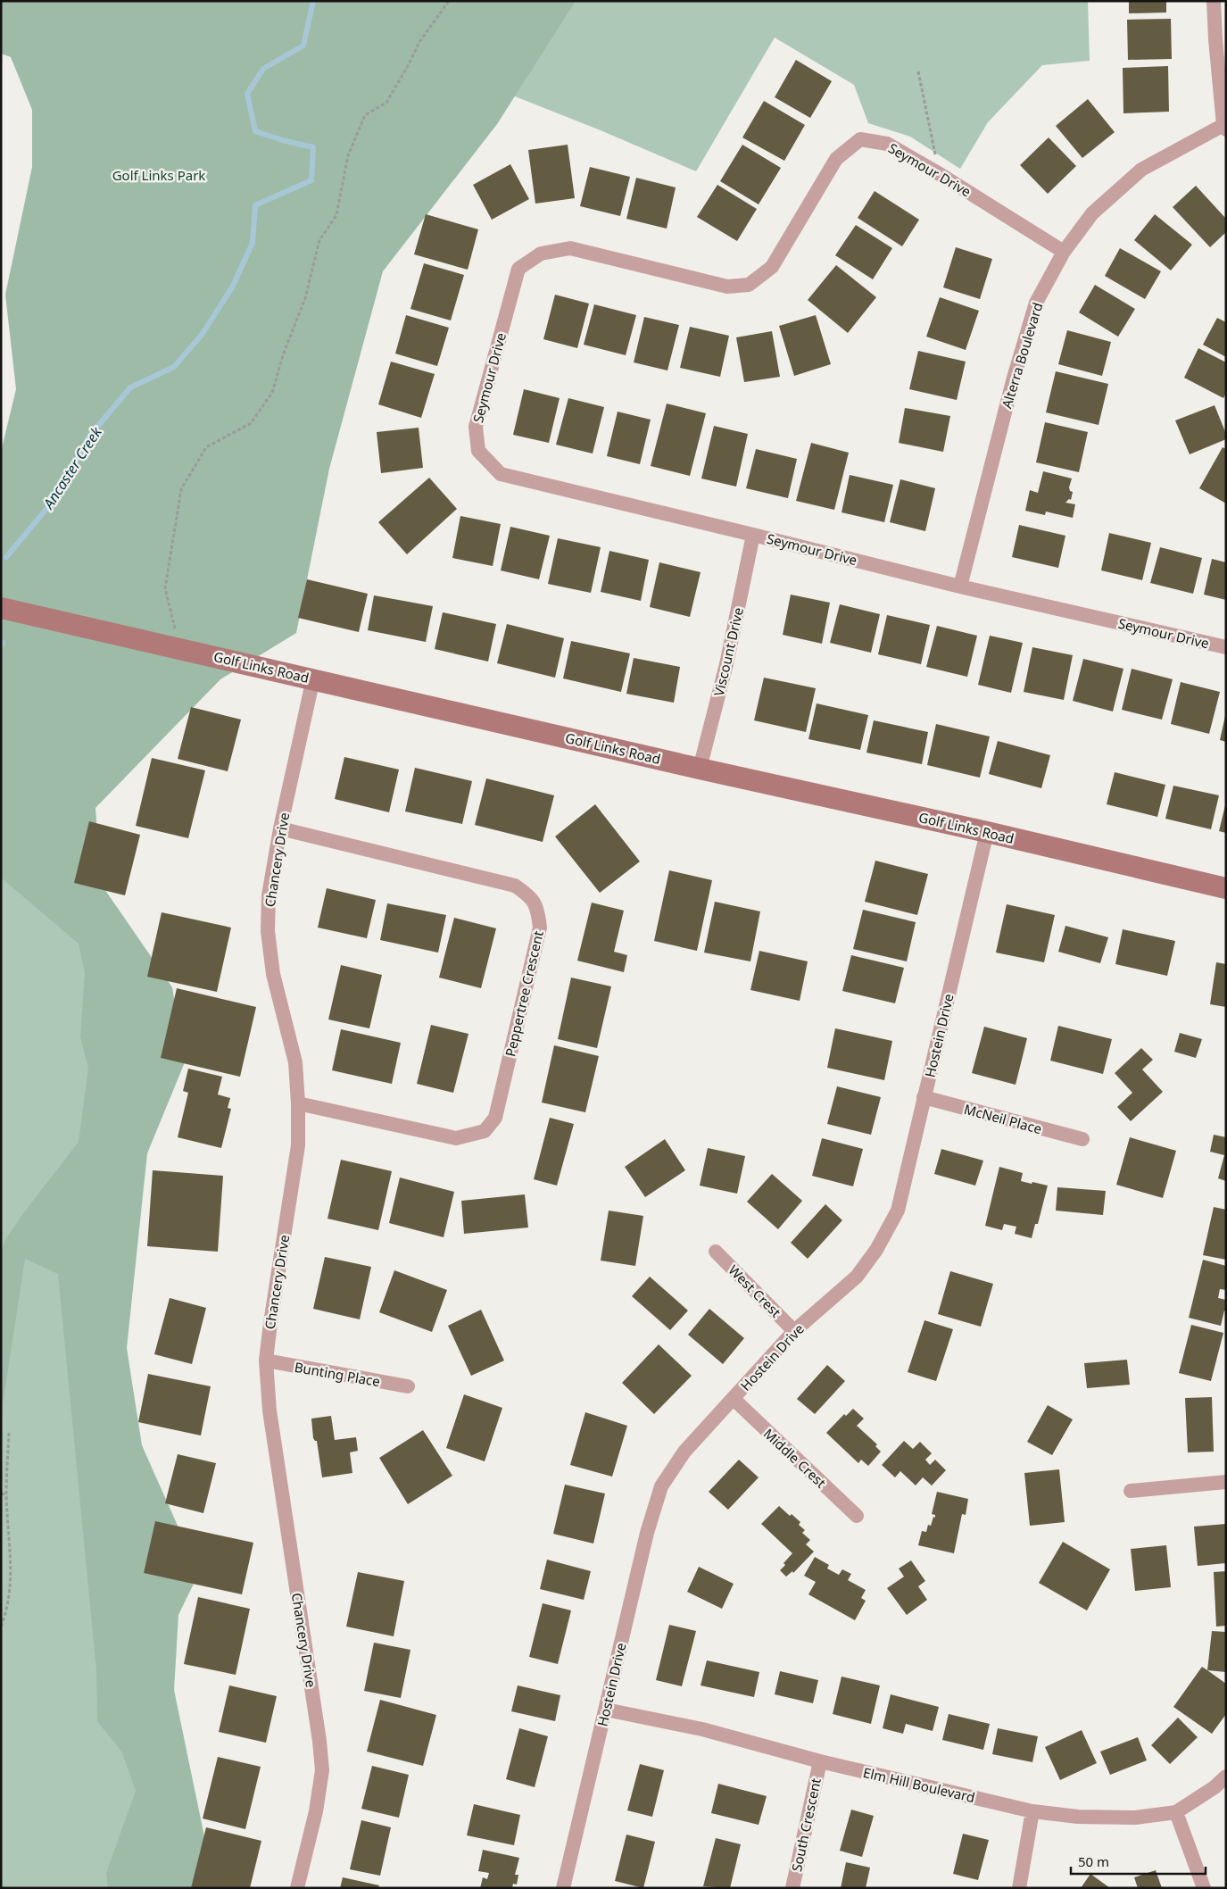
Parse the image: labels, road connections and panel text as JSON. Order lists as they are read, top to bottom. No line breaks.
{"streets":{"main road":["Golf Links Road"],"street":["Seymour Drive","Alterra Boulevard","Viscount Drive","Chancery Drive","Peppertree Crescent","Hostein Drive","McNeil Place","West Crest","Bunting Place","Middle Crest","Elm Hill Boulevard","South Crescent"]},"crossings":[["Seymour Drive","Alterra Boulevard"],["Seymour Drive","Viscount Drive"],["Viscount Drive","Golf Links Road"],["Golf Links Road","Chancery Drive"],["Golf Links Road","Hostein Drive"],["Chancery Drive","Peppertree Crescent"],["Chancery Drive","Bunting Place"],["Hostein Drive","McNeil Place"],["Hostein Drive","West Crest"],["Hostein Drive","Middle Crest"],["Hostein Drive","Elm Hill Boulevard"],["Elm Hill Boulevard","South Crescent"]],"water":["Ancaster Creek"],"parks":["Golf Links Park"],"scale_bar":"50 m"}
